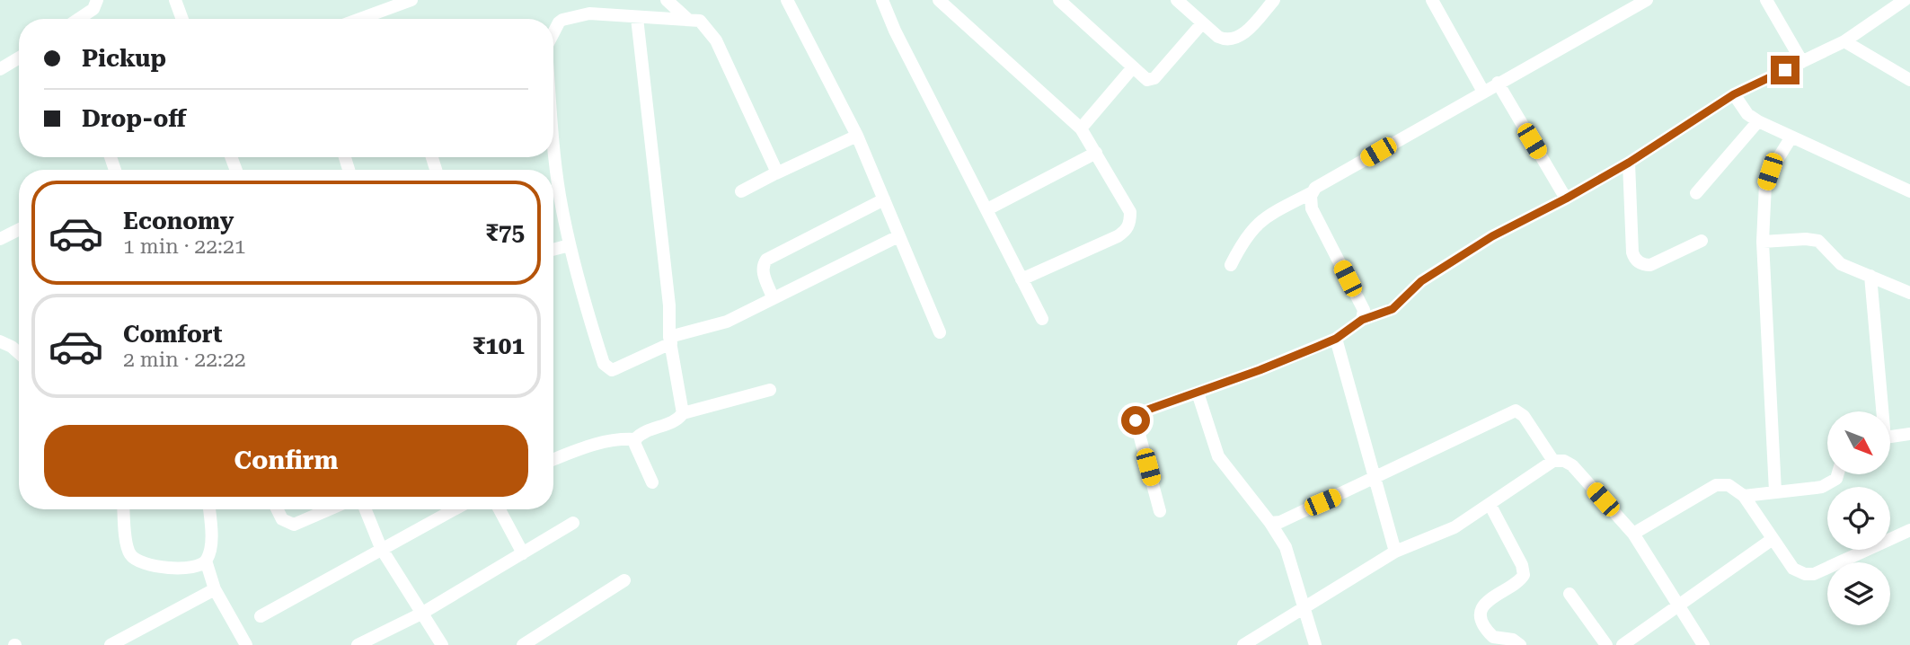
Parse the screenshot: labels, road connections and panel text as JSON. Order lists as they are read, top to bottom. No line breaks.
{"north":"bottom right","page":{"banner":["Pickup","Drop-off"],"list":[{"name":"Economy","note":"1 min · 22:21","value":"₹75"},{"name":"Comfort","note":"2 min · 22:22","value":"₹101"}],"buttons":"Confirm"}}
